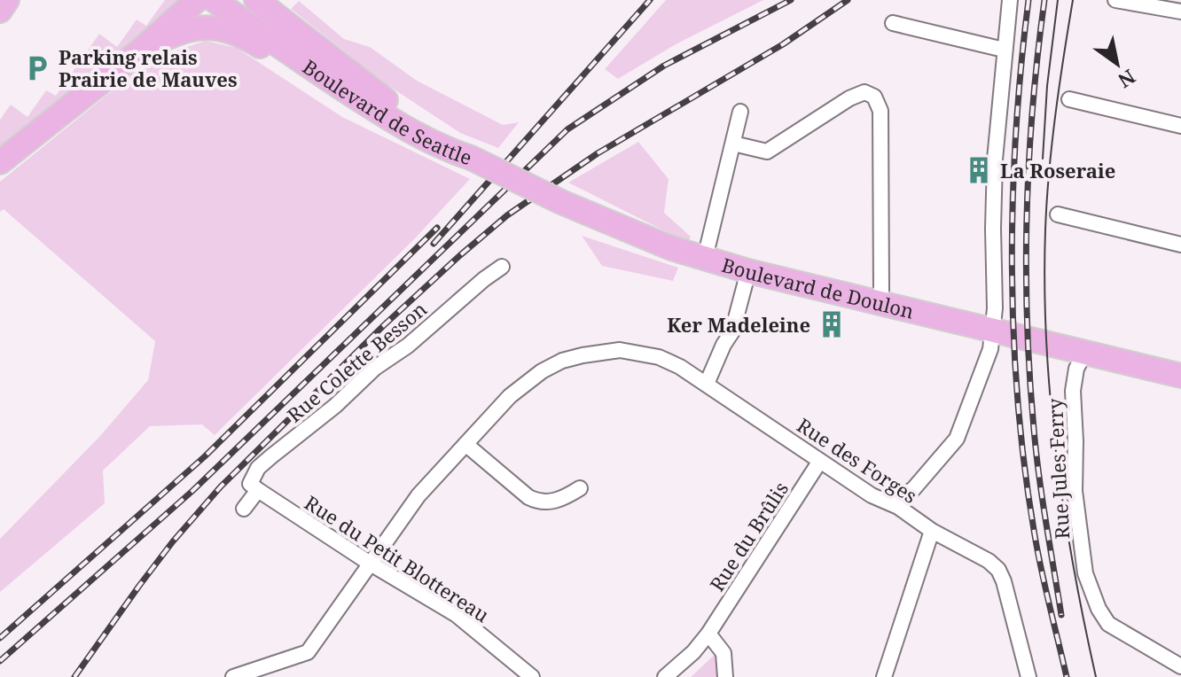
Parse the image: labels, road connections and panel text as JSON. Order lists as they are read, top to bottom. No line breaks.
{"streets":{"main road":["Boulevard de Seattle","Boulevard de Doulon"],"street":["Rue Colette Besson","Rue des Forges","Rue Jules Ferry","Rue du Brûlis","Rue du Petit Blottereau"]},"crossings":[["Boulevard de Seattle","Boulevard de Doulon"],["Boulevard de Doulon","Rue Jules Ferry"],["Rue Colette Besson","Rue du Petit Blottereau"],["Rue des Forges","Rue du Brûlis"],["Rue des Forges","Rue du Petit Blottereau"]],"places":{"parking":["Parking relais Prairie de Mauves"],"building":["La Roseraie","Ker Madeleine"]},"north":"bottom right"}
